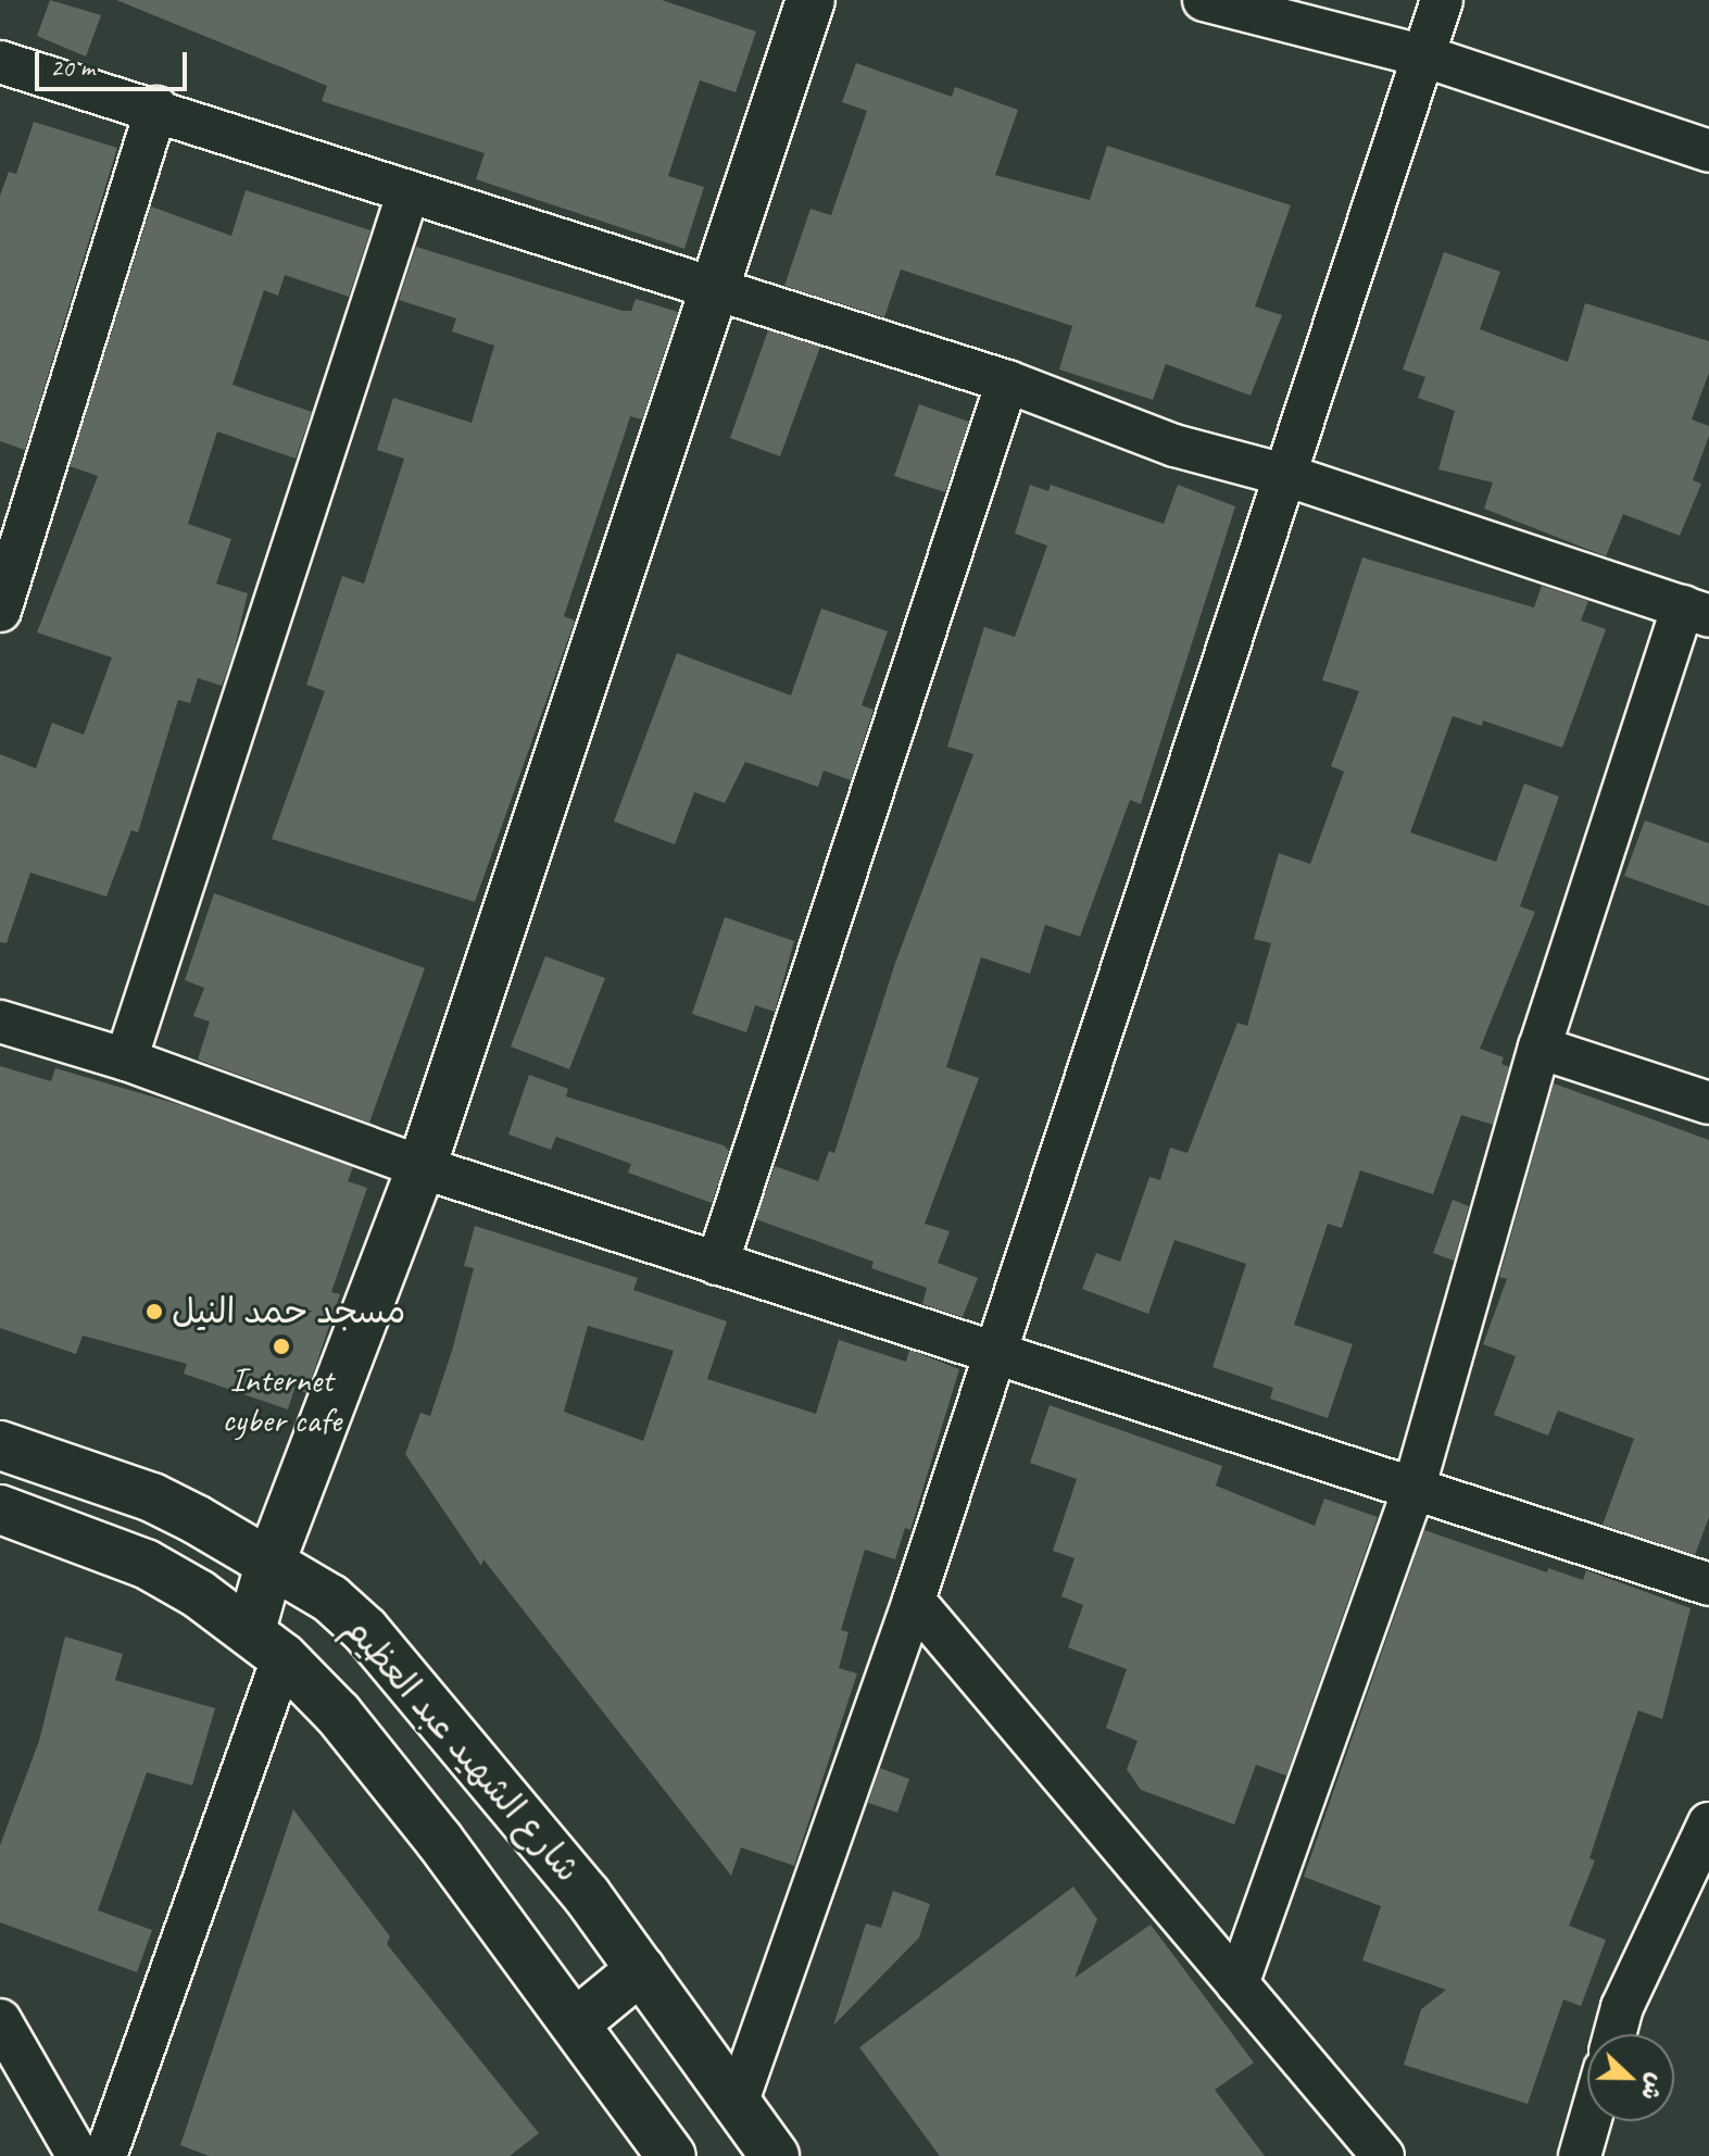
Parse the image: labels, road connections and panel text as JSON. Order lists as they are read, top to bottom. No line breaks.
{"streets":{"main road":["شارع الشهيد عبد العظيم"]},"places":["مسجد حمد النيل","Internet cyber cafe"],"scale_bar":"20 m","north":"right"}
